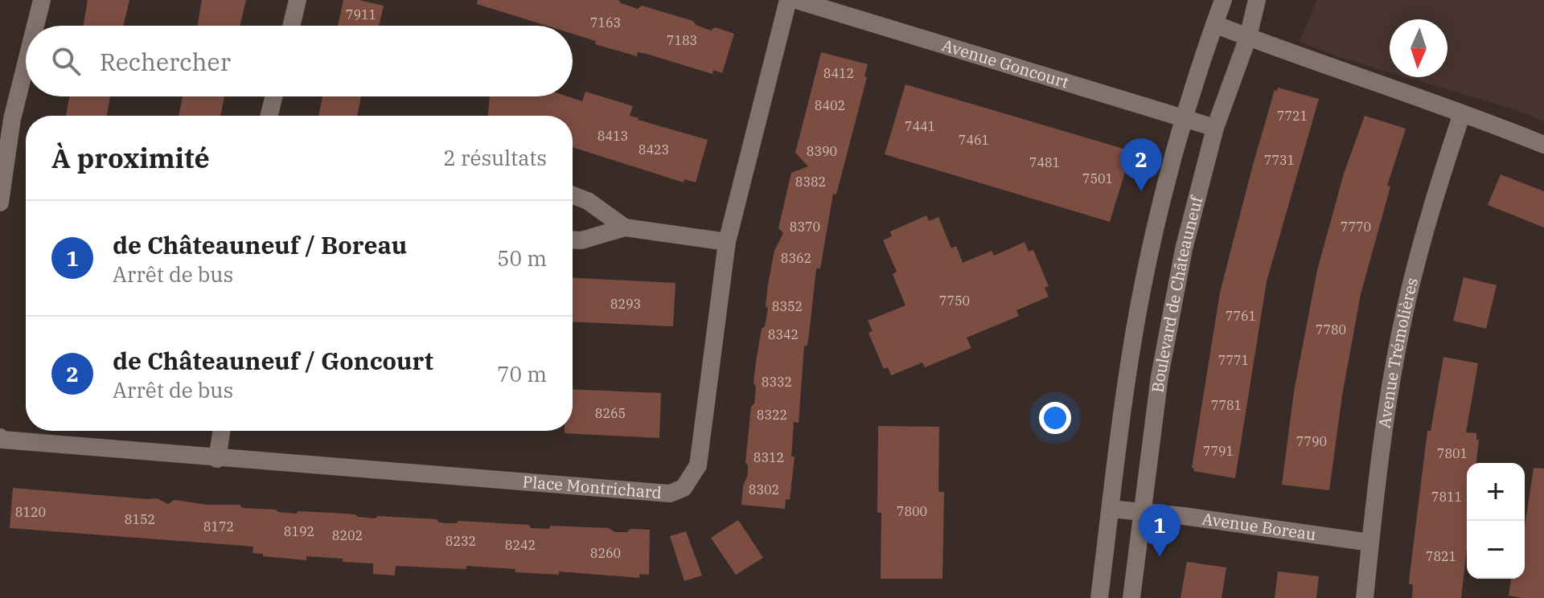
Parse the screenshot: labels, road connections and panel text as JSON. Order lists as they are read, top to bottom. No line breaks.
{"streets":{"street":["Avenue Goncourt","Boulevard de Châteauneuf","Avenue Trémolières","Place Montrichard","Avenue Boreau"]},"crossings":[["Avenue Goncourt","Boulevard de Châteauneuf"],["Boulevard de Châteauneuf","Avenue Boreau"],["Avenue Trémolières","Avenue Boreau"]],"house_numbers":["7911","7163","7183","8412","8402","7721","7441","8413","7461","8423","8390","7731","7481","7501","8382","8370","7770","8362","7750","8293","8352","7761","7780","8342","7771","8332","7781","8265","8322","7790","7791","7801","8312","8302","7811","7800","8120","8152","8172","8192","8202","8232","8242","8260","7821"],"north":"bottom","page":{"search":"Rechercher","heading":["À proximité","2 résultats"],"pins":["2","1"],"list":[{"mark":"1","name":"de Châteauneuf / Boreau","note":"Arrêt de bus","value":"50 m"},{"mark":"2","name":"de Châteauneuf / Goncourt","note":"Arrêt de bus","value":"70 m"}],"map_buttons":["+","−"]}}
